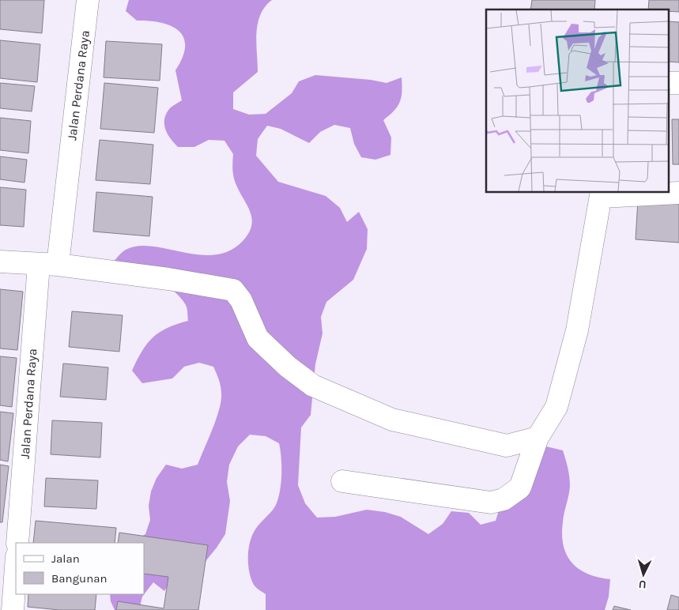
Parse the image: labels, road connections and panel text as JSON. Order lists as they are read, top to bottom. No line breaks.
{"streets":{"street":["Jalan Perdana Raya"]},"legend":["Jalan","Bangunan"],"north":"bottom"}
